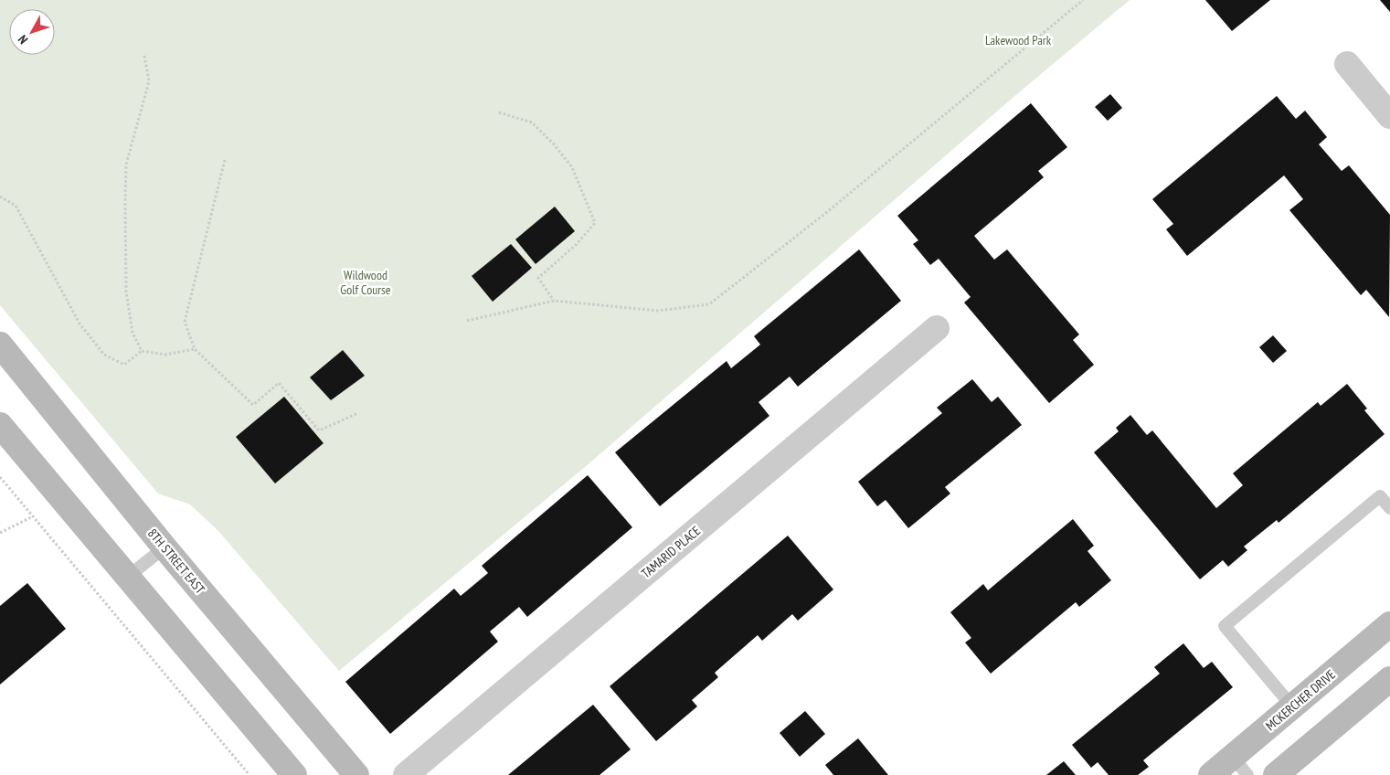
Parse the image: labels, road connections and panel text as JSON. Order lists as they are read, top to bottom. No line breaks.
{"streets":{"main road":["8TH STREET EAST","MCKERCHER DRIVE"],"street":["TAMARID PLACE"]},"parks":["Lakewood Park","Wildwood Golf Course"],"north":"bottom left"}
